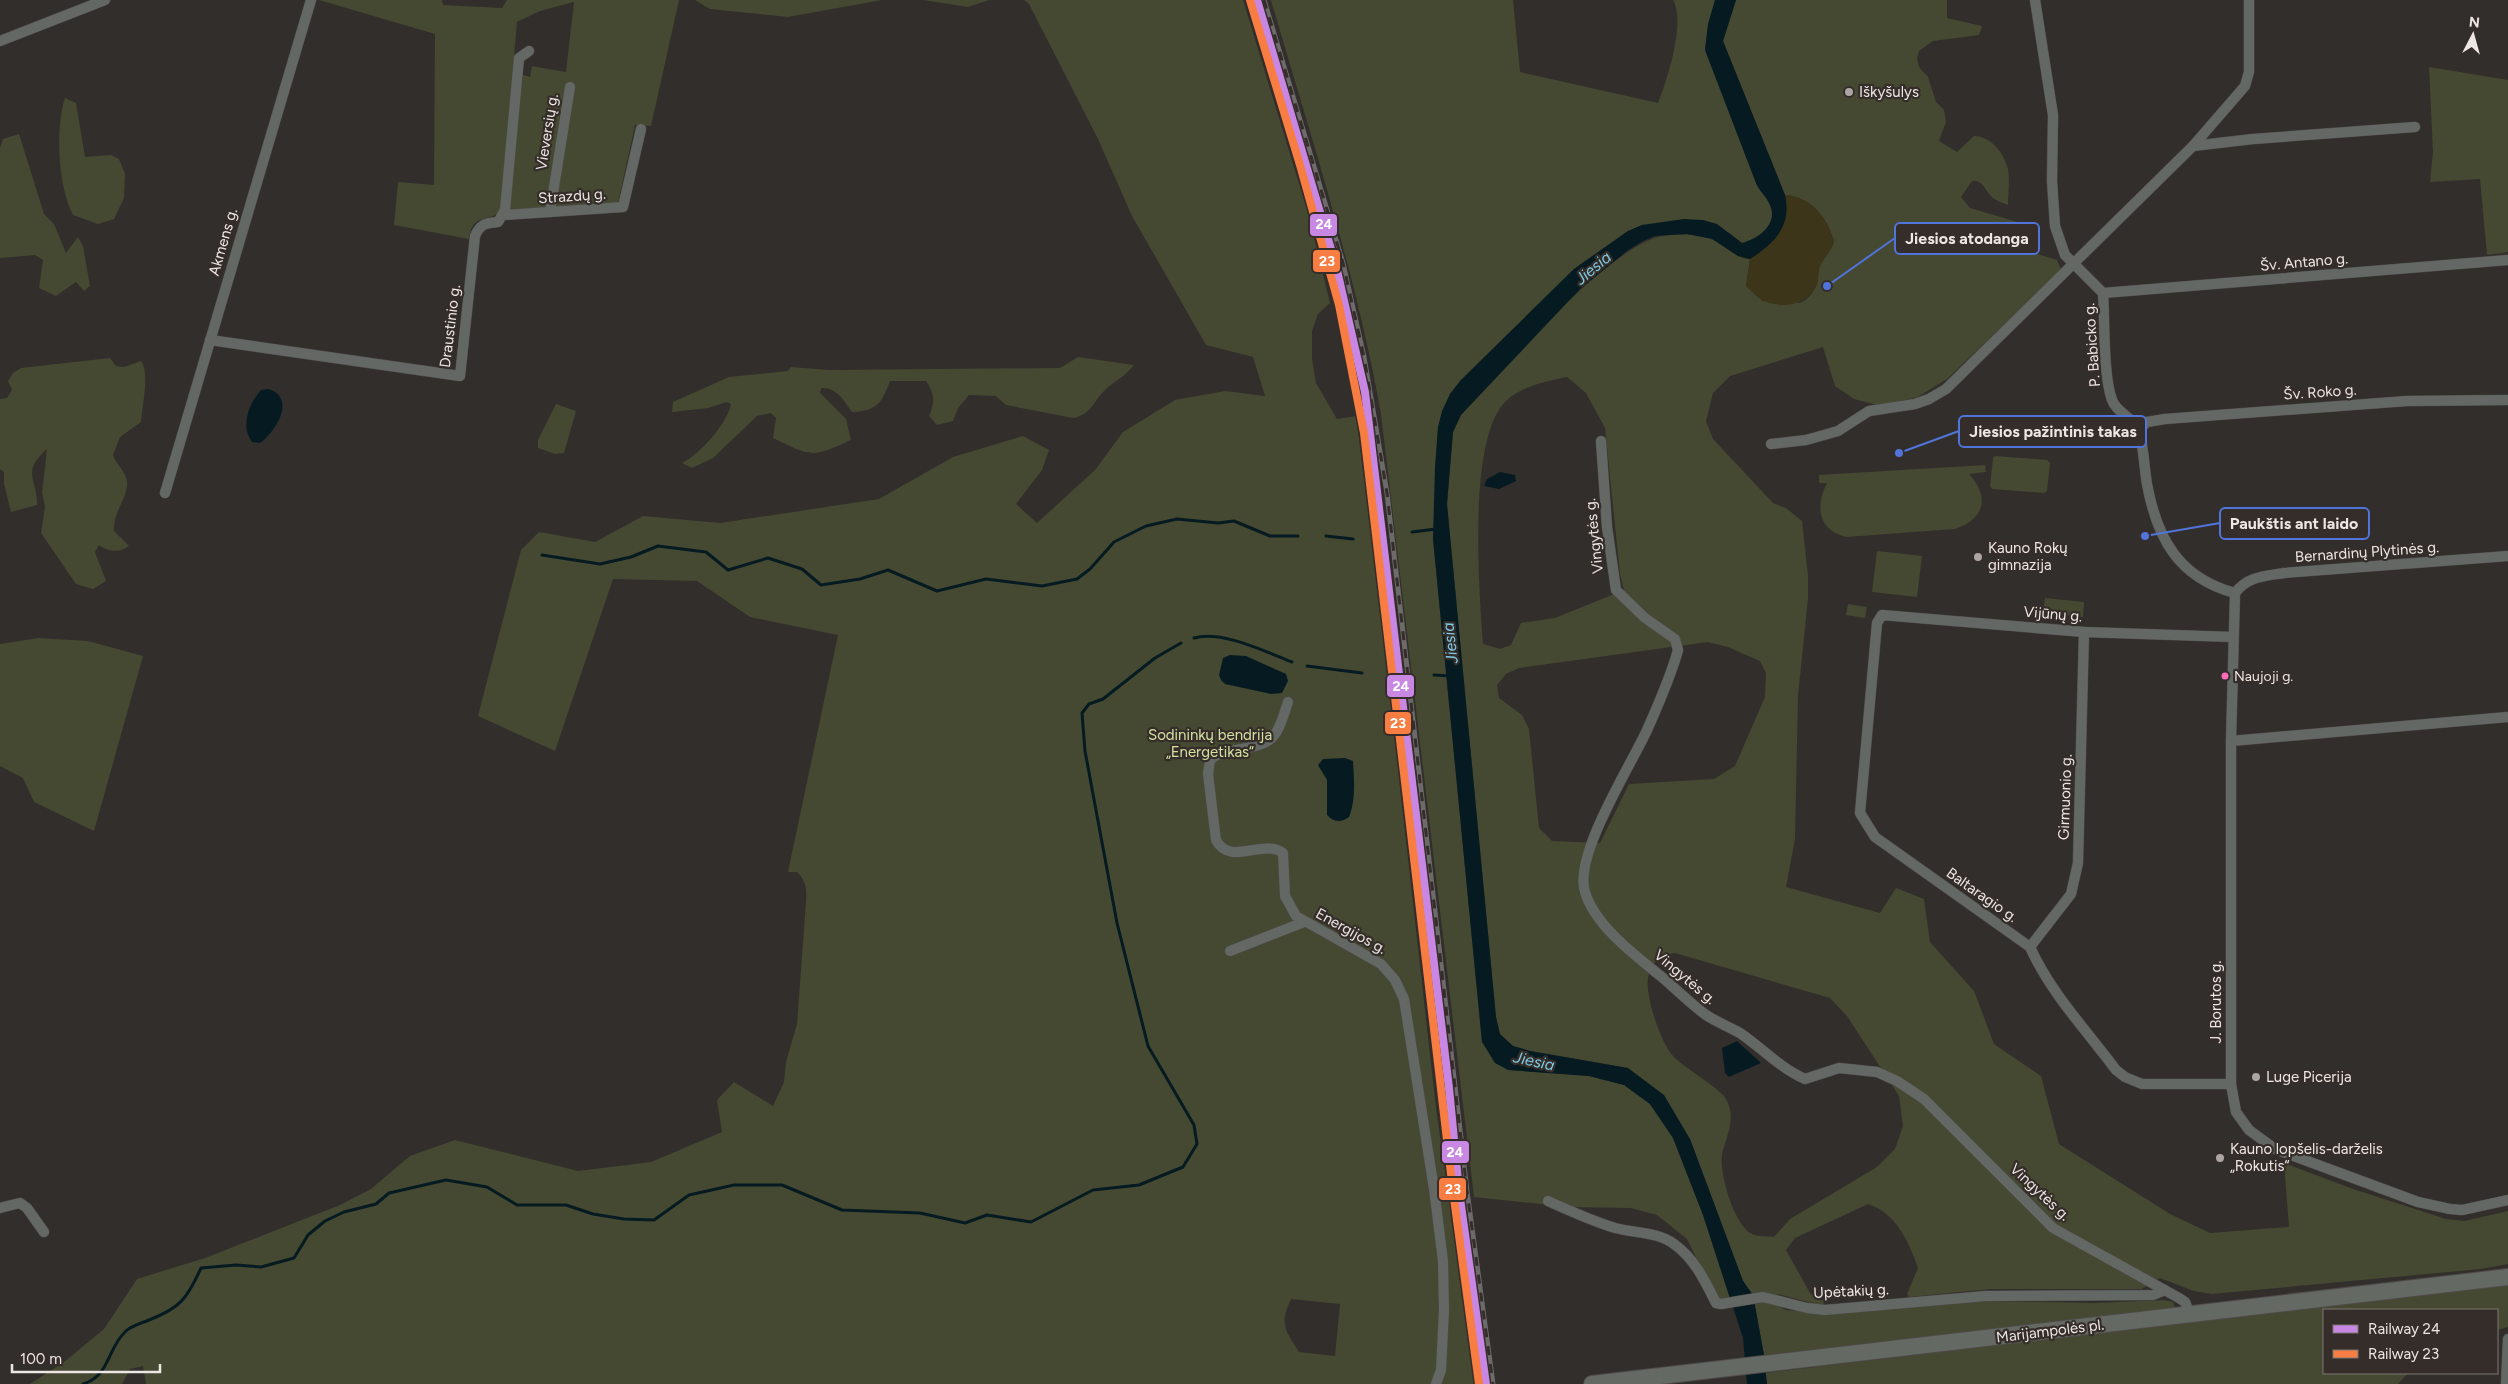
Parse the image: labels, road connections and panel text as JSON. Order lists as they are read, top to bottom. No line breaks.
{"streets":{"main road":["Marijampolės pl."],"street":["Vieversių g.","Strazdų g.","Akmens g.","Šv. Antano g.","Draustinio g.","P. Babicko g.","Šv. Roko g.","Vingytės g.","Bernardinų Plytinės g.","Vijūnų g.","Girmuonio g.","Baltaragio g.","Energijos g.","J. Borutos g.","Upėtakių g."]},"crossings":[["Vieversių g.","Strazdų g."],["Strazdų g.","Draustinio g."],["Akmens g.","Draustinio g."],["Šv. Antano g.","P. Babicko g."],["P. Babicko g.","Šv. Roko g."],["Vingytės g.","Upėtakių g."],["Vingytės g.","Marijampolės pl."],["Bernardinų Plytinės g.","J. Borutos g."],["Vijūnų g.","Girmuonio g."],["Vijūnų g.","Baltaragio g."],["Vijūnų g.","J. Borutos g."],["Girmuonio g.","Baltaragio g."],["Baltaragio g.","J. Borutos g."]],"water":["Jiesia"],"parks":["Sodininkų bendrija „Energetikas“"],"places":["Iškyšulys","Jiesios atodanga","Jiesios pažintinis takas","Paukštis ant laido","Kauno Rokų gimnazija","Naujoji g.","Luge Picerija","Kauno lopšelis-darželis „Rokutis“"],"lines":["rail line 24","rail line 23"],"legend":["Railway 24","Railway 23"],"scale_bar":"100 m","north":"top"}
